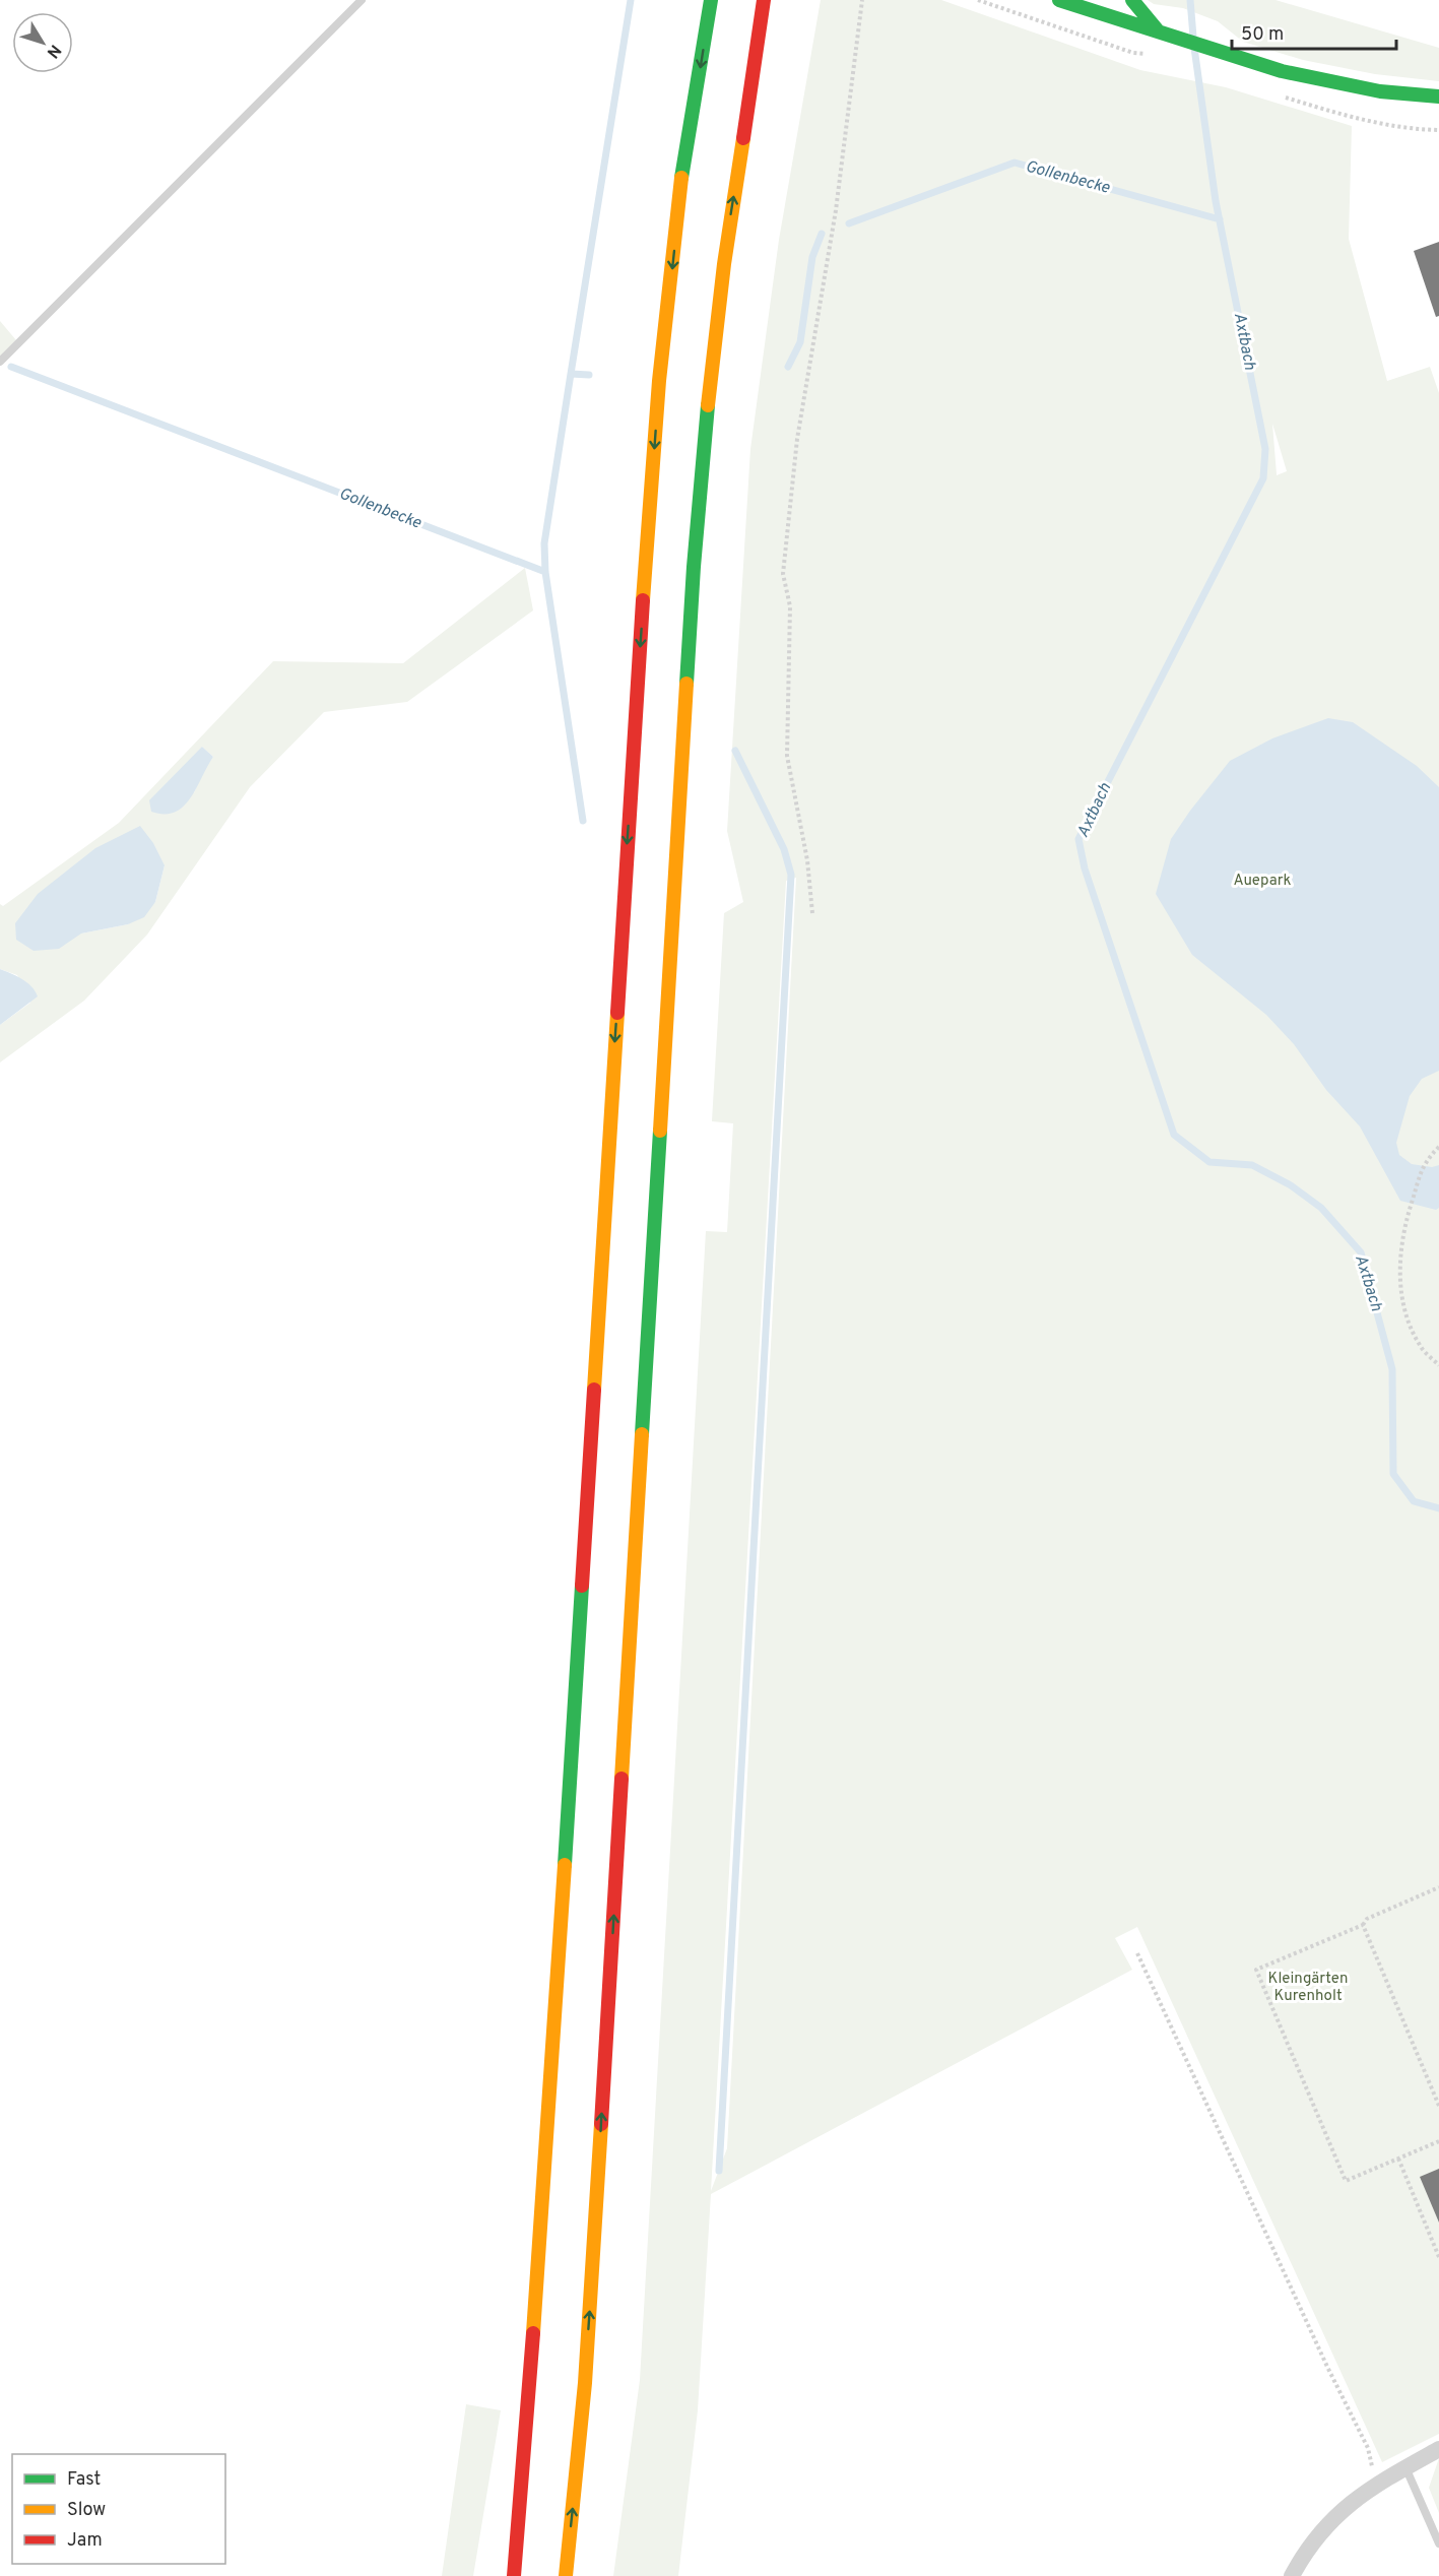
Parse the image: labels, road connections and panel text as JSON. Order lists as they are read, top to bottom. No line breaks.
{"water":["Gollenbecke","Axtbach"],"parks":["Auepark","Kleingärten Kurenholt"],"legend":["Fast","Slow","Jam"],"scale_bar":"50 m","north":"bottom right"}
